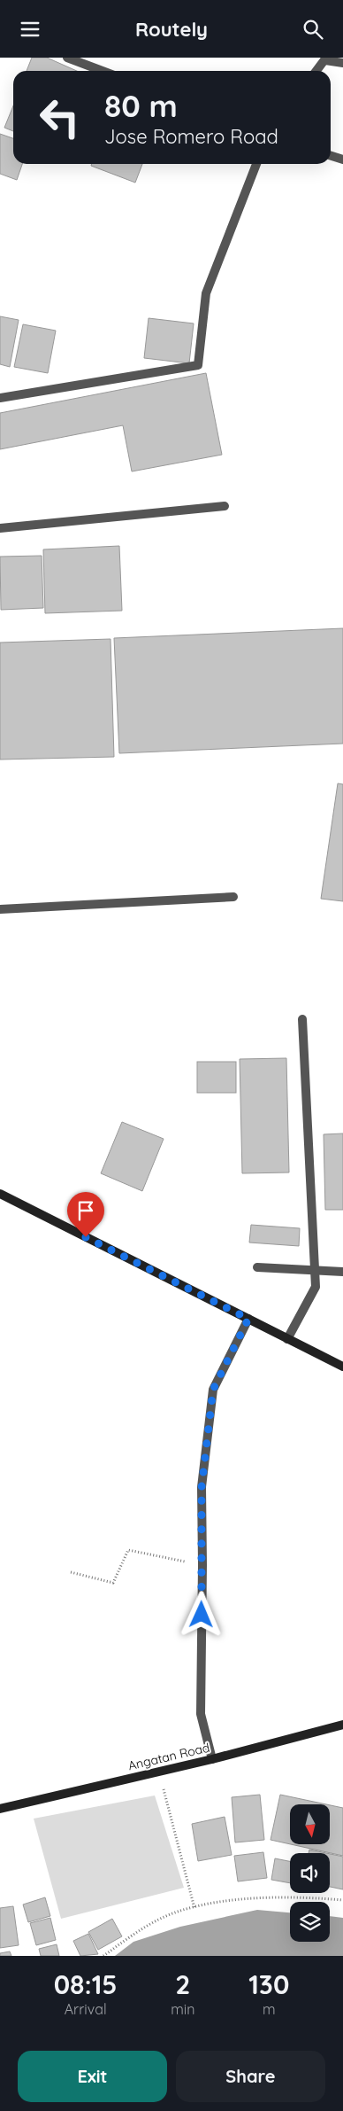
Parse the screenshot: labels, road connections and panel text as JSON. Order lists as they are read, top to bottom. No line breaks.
{"streets":{"main road":["Angatan Road"]},"north":"bottom","page":{"header":"Routely","turn":["80 m","Jose Romero Road"],"eta":["08:15","Arrival","2","min","130","m"],"buttons":["Exit","Share"]}}
